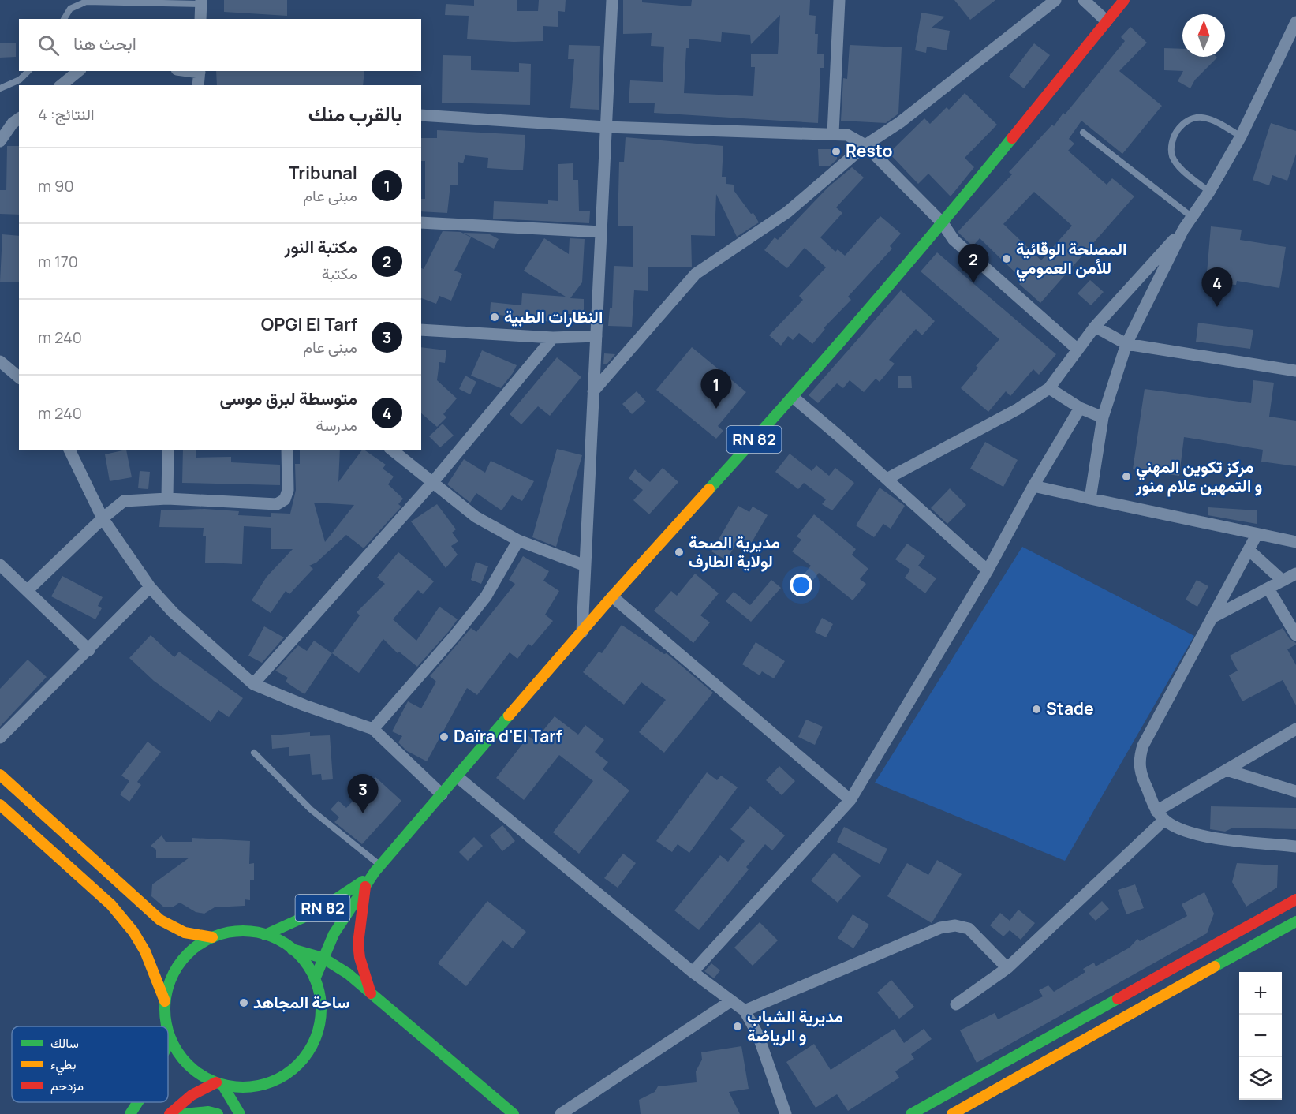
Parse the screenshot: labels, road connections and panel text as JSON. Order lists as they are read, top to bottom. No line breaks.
{"streets":{"main road":["RN 82"]},"places":["Resto","المصلحة الوقائية للأمن العمومي","النظارات الطبية","مركز تكوين المهني و التمهين علام منور","مديرية الصحة لولاية الطارف","Stade","Daïra d'El Tarf","ساحة المجاهد","مديرية الشباب و الرياضة"],"legend":["سالك","بطيء","مزدحم"],"north":"top","page":{"search":"ابحث هنا","heading":["بالقرب منك","النتائج: 4"],"list":[{"mark":"1","name":"Tribunal","note":"مبنى عام","value":"90 m"},{"mark":"2","name":"مكتبة النور","note":"مكتبة","value":"170 m"},{"mark":"3","name":"OPGI El Tarf","note":"مبنى عام","value":"240 m"},{"mark":"4","name":"متوسطة لبرق موسى","note":"مدرسة","value":"240 m"}],"pins":["2","4","1","3"],"map_buttons":["+","−"]}}
